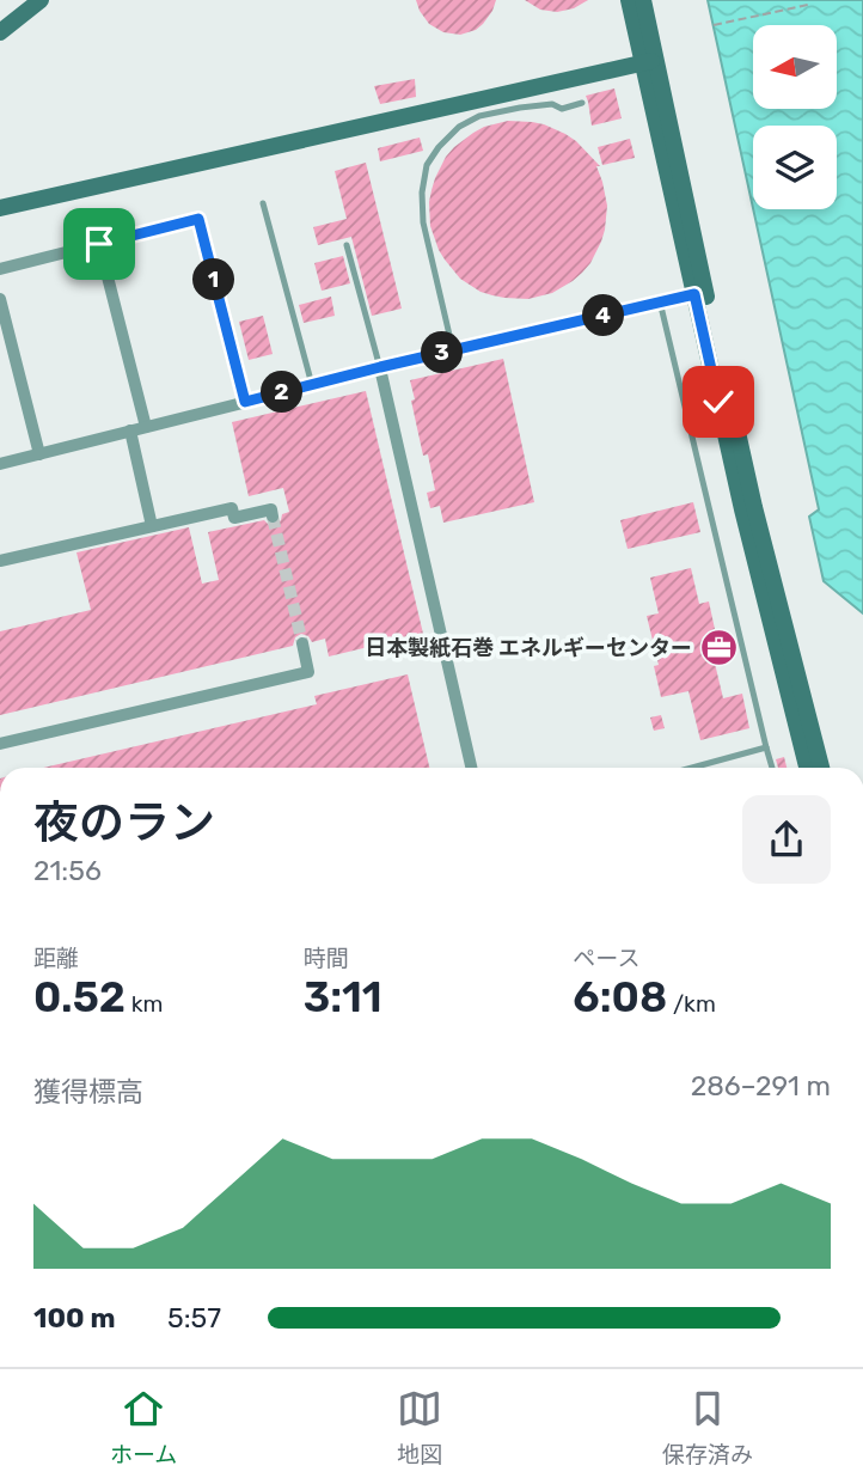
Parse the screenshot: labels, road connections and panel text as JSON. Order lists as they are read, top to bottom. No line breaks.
{"places":{"office":["日本製紙石巻 エネルギーセンター"]},"north":"left","page":{"pins":["1","4","3","2"],"heading":["夜のラン","21:56"],"stats":[["距離","0.52 km"],["時間","3:11"],["ペース","6:08 /km"]],"chart":["獲得標高","286–291 m"],"list":[{"name":"100 m","note":"5:57"}],"tabs":["ホーム","地図","保存済み"]}}
